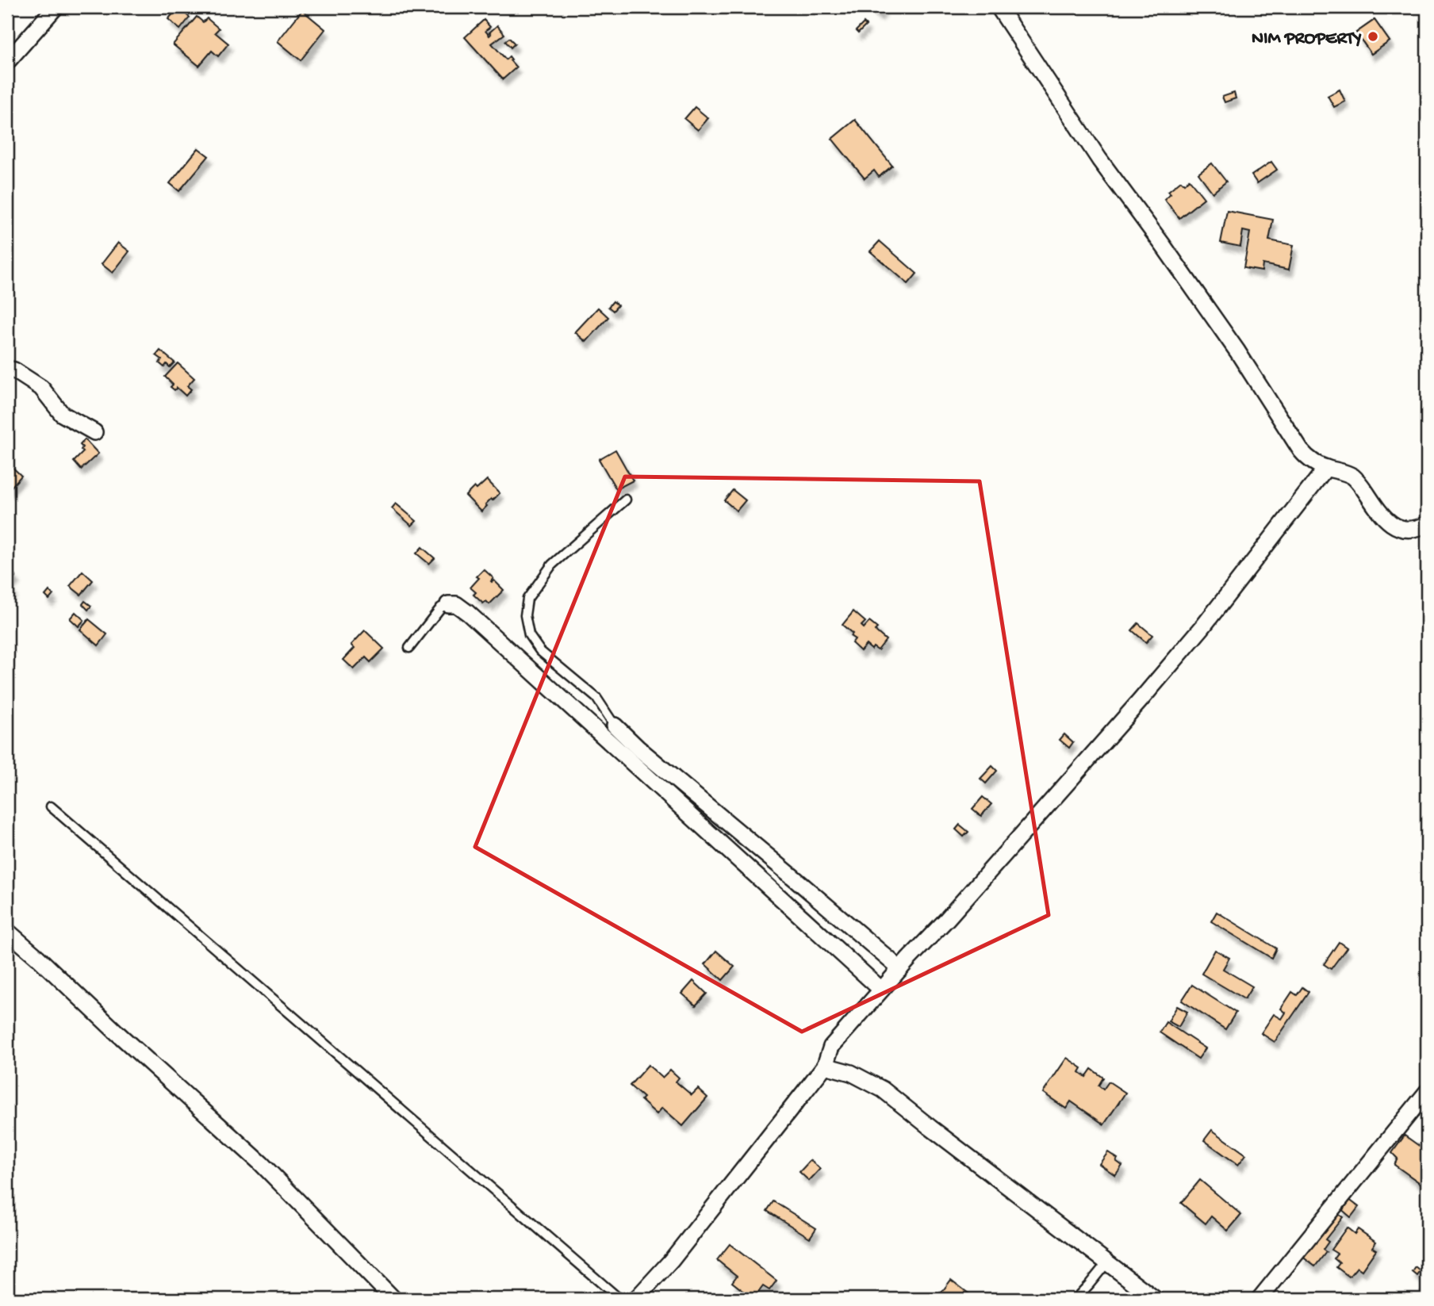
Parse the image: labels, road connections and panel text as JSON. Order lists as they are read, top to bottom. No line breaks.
{"places":["NIM PROPERTY"]}
